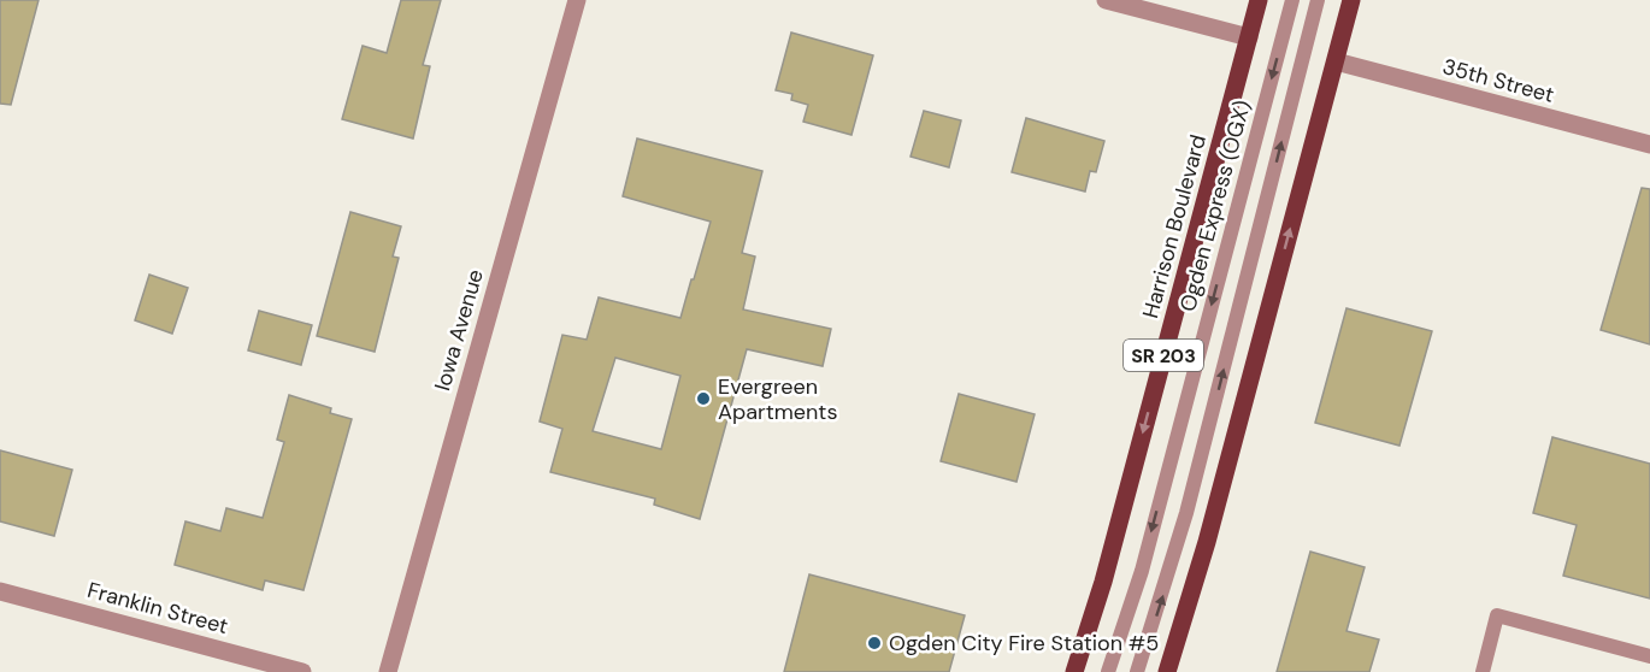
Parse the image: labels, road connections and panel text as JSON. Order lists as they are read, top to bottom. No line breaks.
{"streets":{"main road":["Harrison Boulevard","SR 203"],"street":["35th Street","Iowa Avenue","Franklin Street"],"lane":["Ogden Express (OGX)"]},"places":["Evergreen Apartments","Ogden City Fire Station #5"]}
